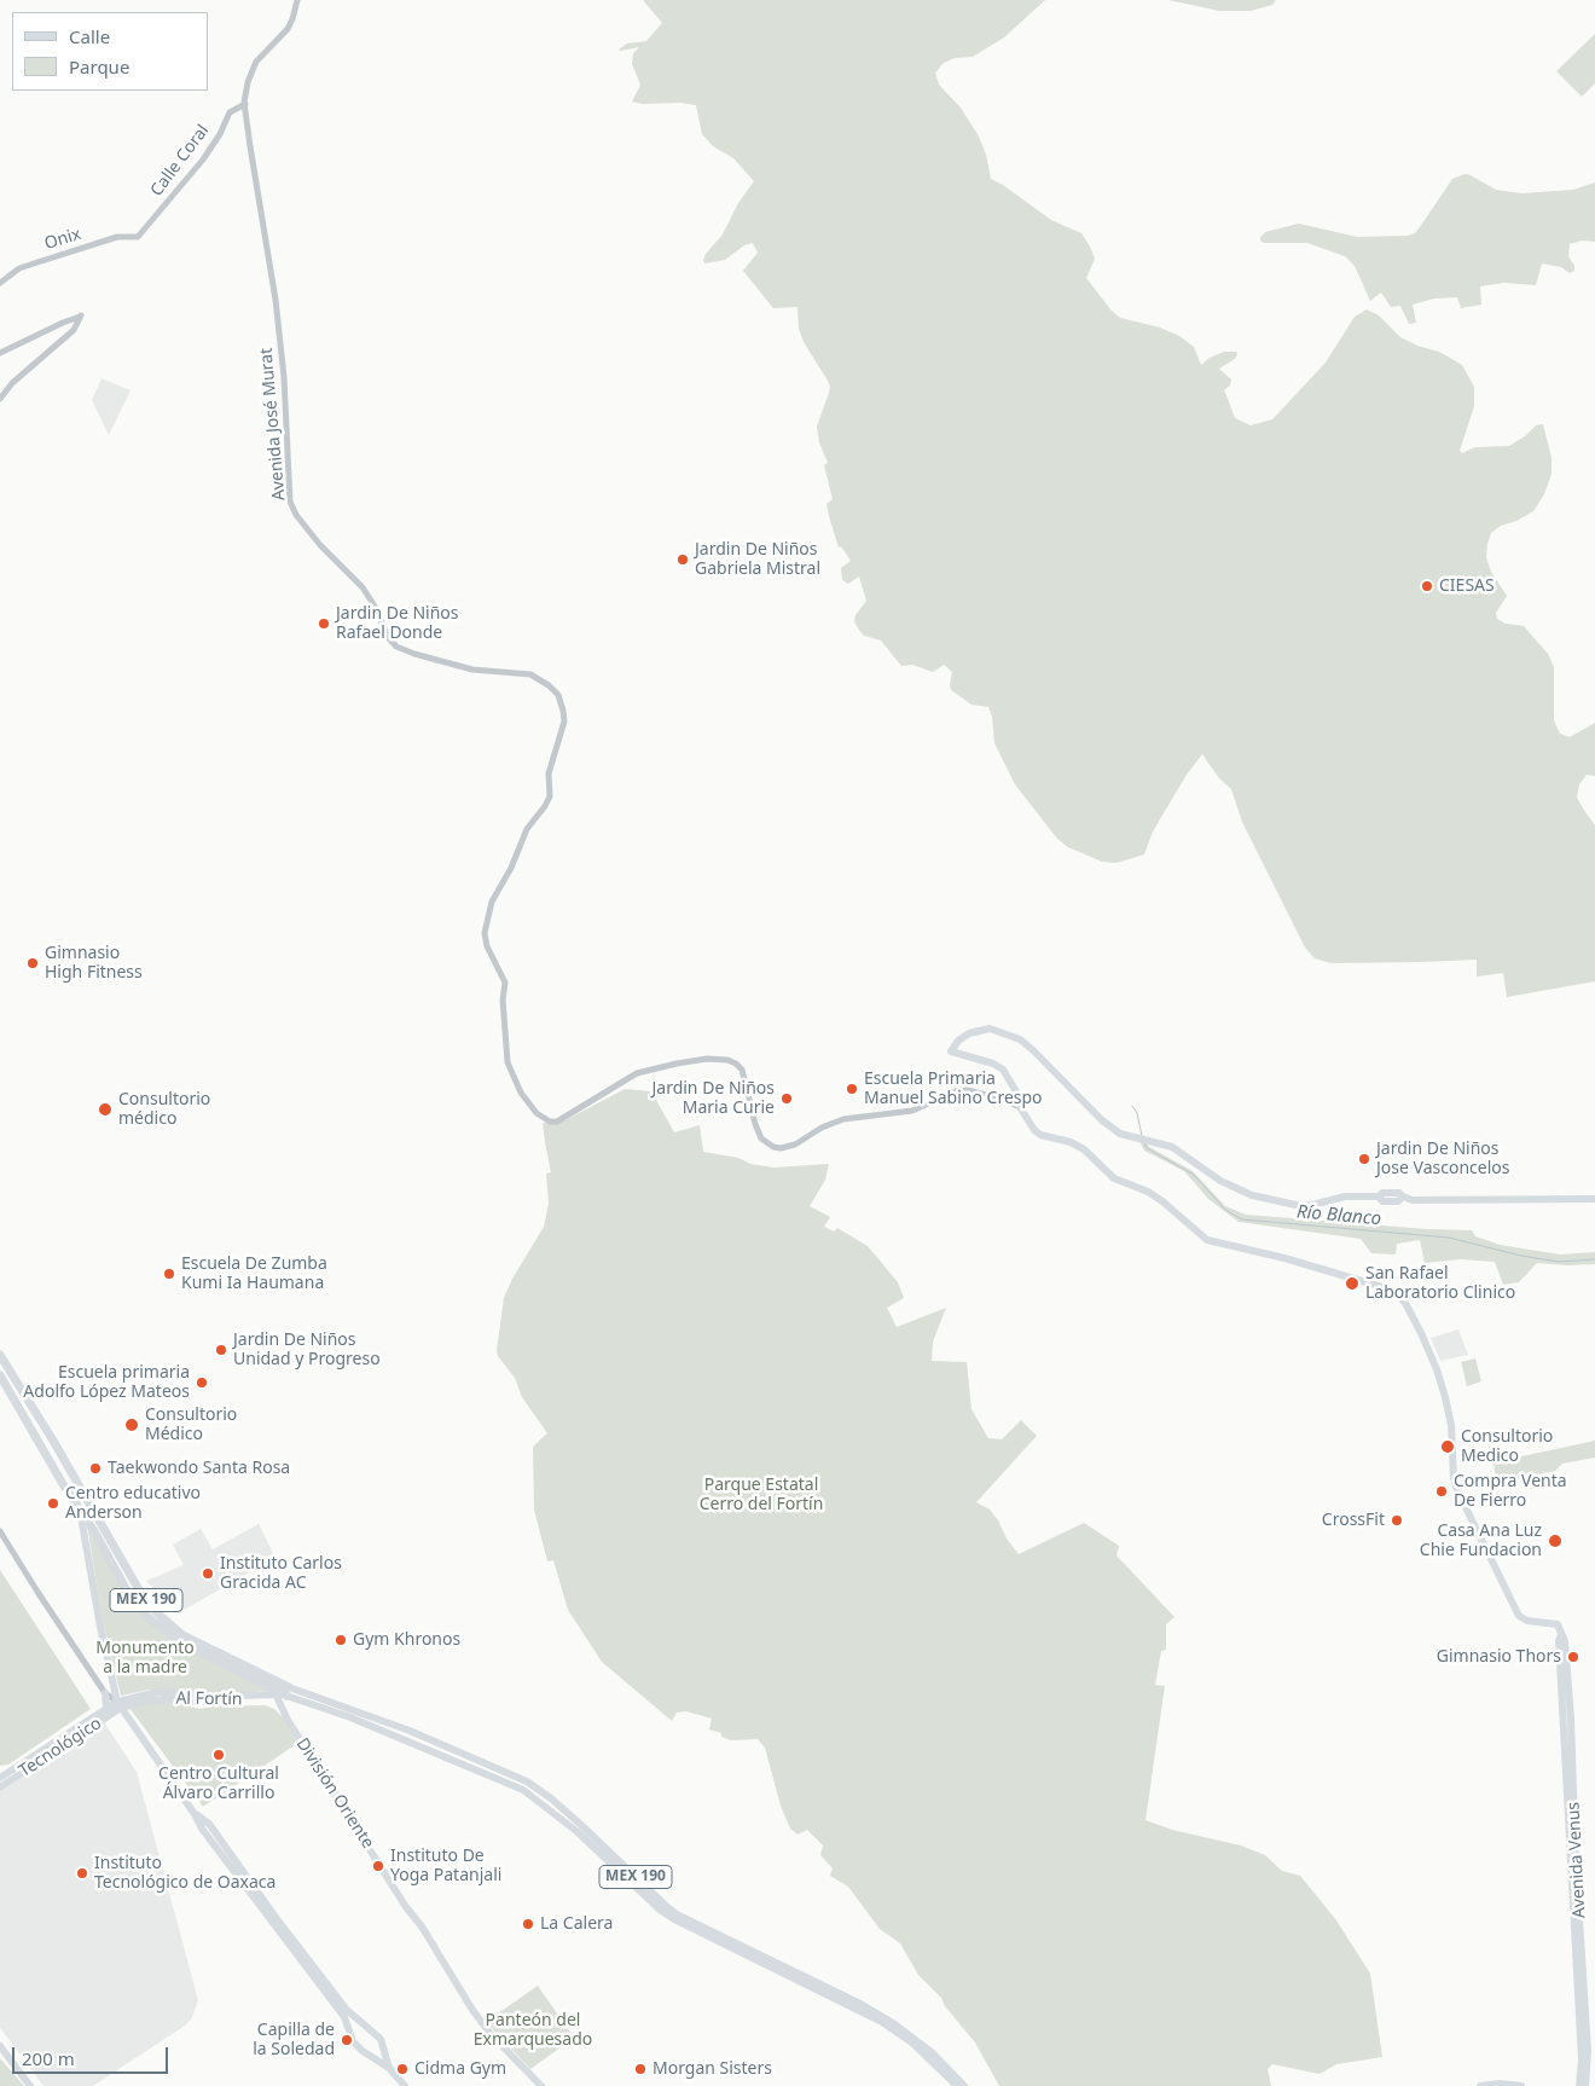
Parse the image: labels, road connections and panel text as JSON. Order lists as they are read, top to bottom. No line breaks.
{"streets":{"highway":["MEX 190"],"main road":["Al Fortín","Tecnológico","División Oriente","Avenida Venus"],"street":["Calle Coral","Onix","Avenida José Murat"]},"crossings":[["Calle Coral","Onix"],["Calle Coral","Avenida José Murat"],["MEX 190","Al Fortín"],["MEX 190","Tecnológico"],["MEX 190","División Oriente"],["Al Fortín","Tecnológico"],["Al Fortín","División Oriente"]],"water":["Río Blanco"],"parks":["Parque Estatal Cerro del Fortín","Monumento a la madre","Panteón del Exmarquesado"],"places":["Jardin De Niños Gabriela Mistral","CIESAS","Jardin De Niños Rafael Donde","Gimnasio High Fitness","Escuela Primaria Manuel Sabino Crespo","Jardin De Niños Maria Curie","Consultorio médico","Jardin De Niños Jose Vasconcelos","Escuela De Zumba Kumi Ia Haumana","San Rafael Laboratorio Clinico","Jardin De Niños Unidad y Progreso","Escuela primaria Adolfo López Mateos","Consultorio Médico","Consultorio Medico","Taekwondo Santa Rosa","Compra Venta De Fierro","Centro educativo Anderson","CrossFit","Casa Ana Luz Chie Fundacion","Instituto Carlos Gracida AC","Gym Khronos","Gimnasio Thors","Centro Cultural Álvaro Carrillo","Instituto De Yoga Patanjali","Instituto Tecnológico de Oaxaca","La Calera","Capilla de la Soledad","Cidma Gym","Morgan Sisters"],"legend":["Calle","Parque"],"scale_bar":"200 m"}
